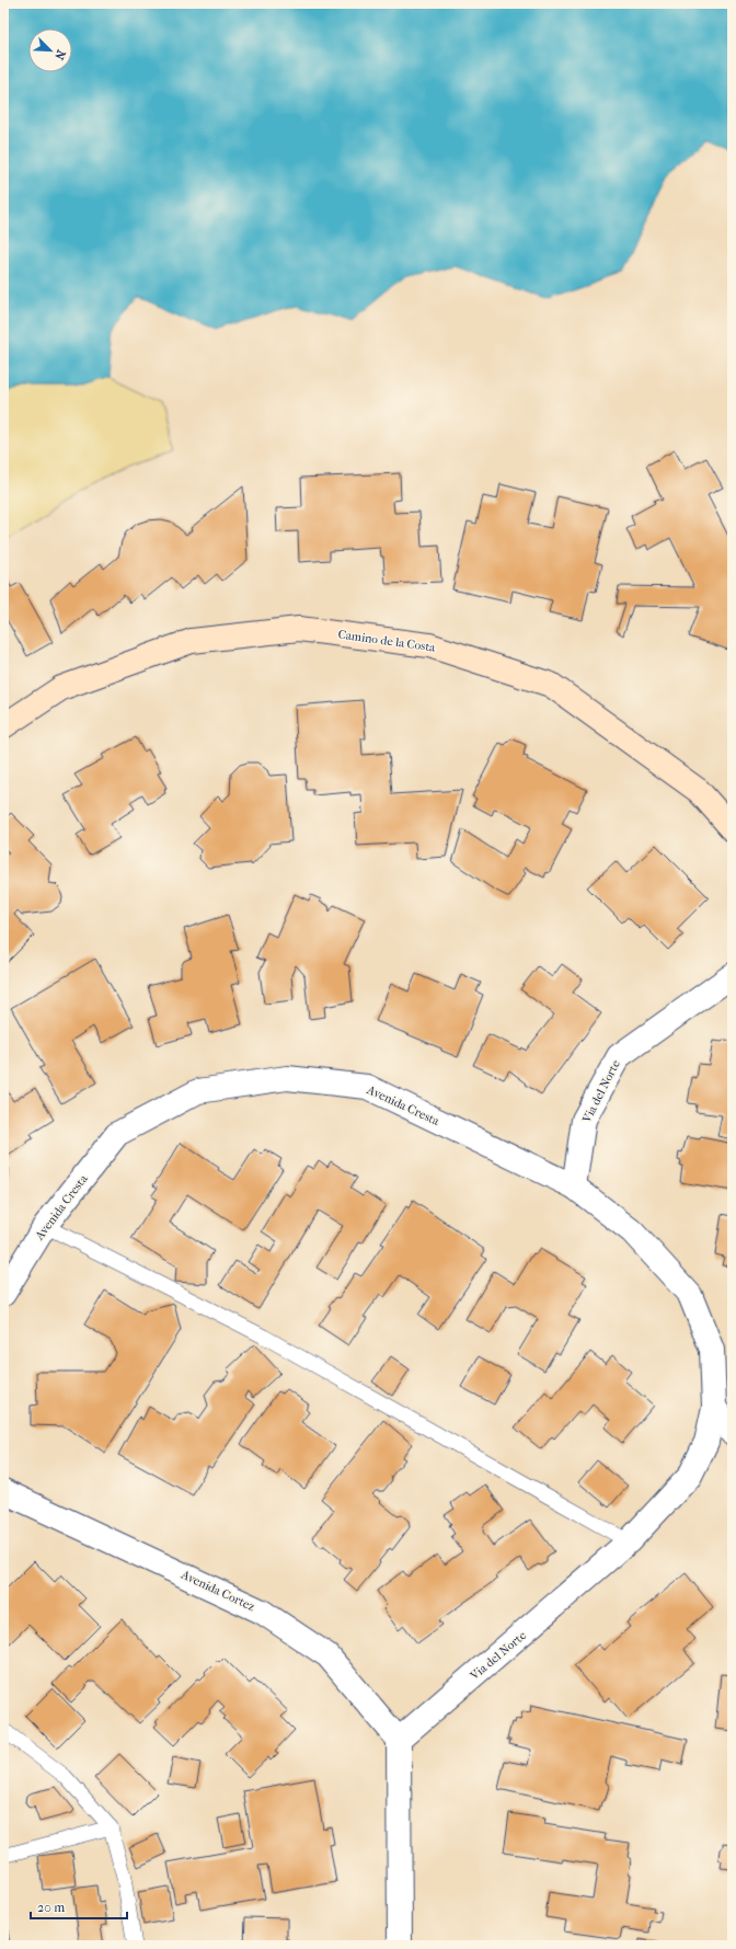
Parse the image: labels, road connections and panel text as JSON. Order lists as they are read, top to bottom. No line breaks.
{"streets":{"street":["Camino de la Costa","Via del Norte","Avenida Cresta","Avenida Cortez"]},"crossings":[["Via del Norte","Avenida Cresta"],["Via del Norte","Avenida Cortez"]],"scale_bar":"20 m","north":"bottom right"}
